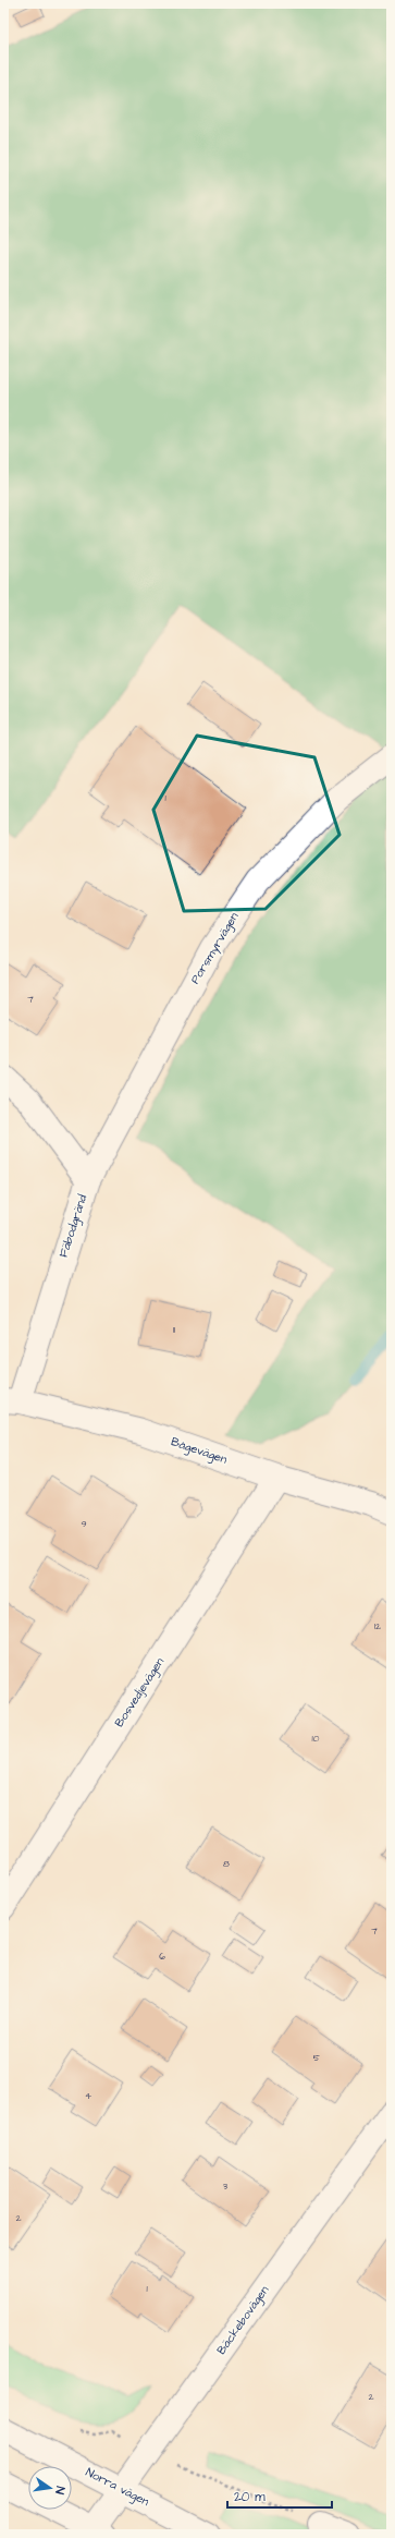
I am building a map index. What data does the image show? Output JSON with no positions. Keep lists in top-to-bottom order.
{
  "streets": {
    "street": [
      "Porsmyrvägen",
      "Fäbodgränd",
      "Bågevägen",
      "Bosvedjevägen",
      "Bäckebovägen",
      "Norra vägen"
    ]
  },
  "crossings": [
    ["Porsmyrvägen", "Fäbodgränd"],
    ["Fäbodgränd", "Bågevägen"],
    ["Bågevägen", "Bosvedjevägen"],
    ["Bäckebovägen", "Norra vägen"]
  ],
  "house_numbers": [
    "1",
    "7",
    "11",
    "9",
    "12",
    "10",
    "8",
    "7",
    "6",
    "5",
    "4",
    "3",
    "2",
    "1",
    "2"
  ],
  "scale_bar": "20 m",
  "north": "right"
}
